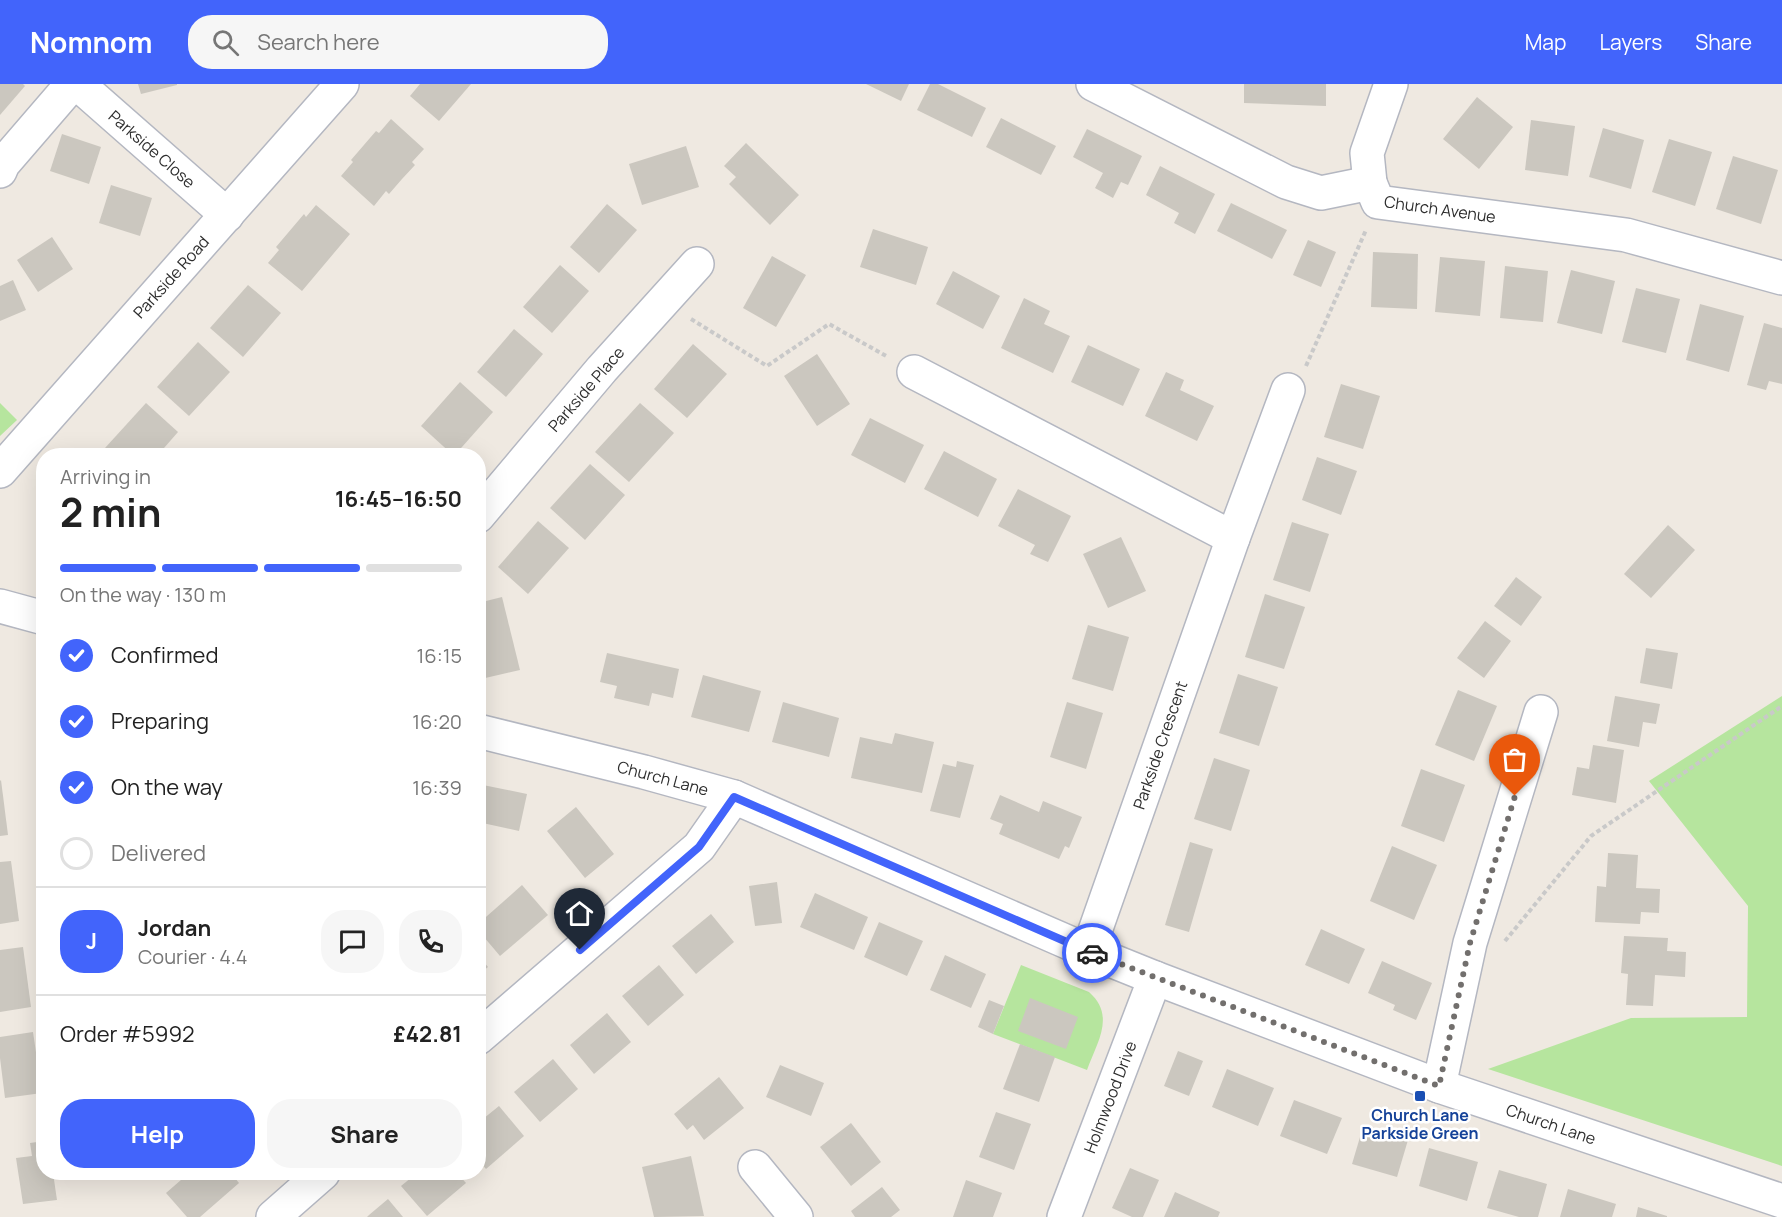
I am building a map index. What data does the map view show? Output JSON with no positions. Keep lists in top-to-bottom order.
{
  "streets": {
    "street": [
      "Parkside Close",
      "Church Avenue",
      "Parkside Road",
      "Parkside Place",
      "Parkside Crescent",
      "Church Lane",
      "Holmwood Drive"
    ]
  },
  "crossings": [
    ["Parkside Close", "Parkside Road"],
    ["Parkside Crescent", "Church Lane"],
    ["Church Lane", "Holmwood Drive"]
  ],
  "places": {
    "transit": ["Church Lane Parkside Green"]
  },
  "page": {
    "header": "Nomnom",
    "search": "Search here",
    "nav": ["Map", "Layers", "Share"],
    "heading": ["2 min", "Arriving in", "16:45–16:50"],
    "panel": [
      "Jordan",
      "Courier · 4.4",
      "Order #5992",
      "£42.81"
    ],
    "bar": "On the way · 130 m",
    "list": [
      ["Confirmed", "16:15"],
      ["Preparing", "16:20"],
      ["On the way", "16:39"],
      "Delivered"
    ],
    "round": "J",
    "buttons": ["Help", "Share"]
  }
}
